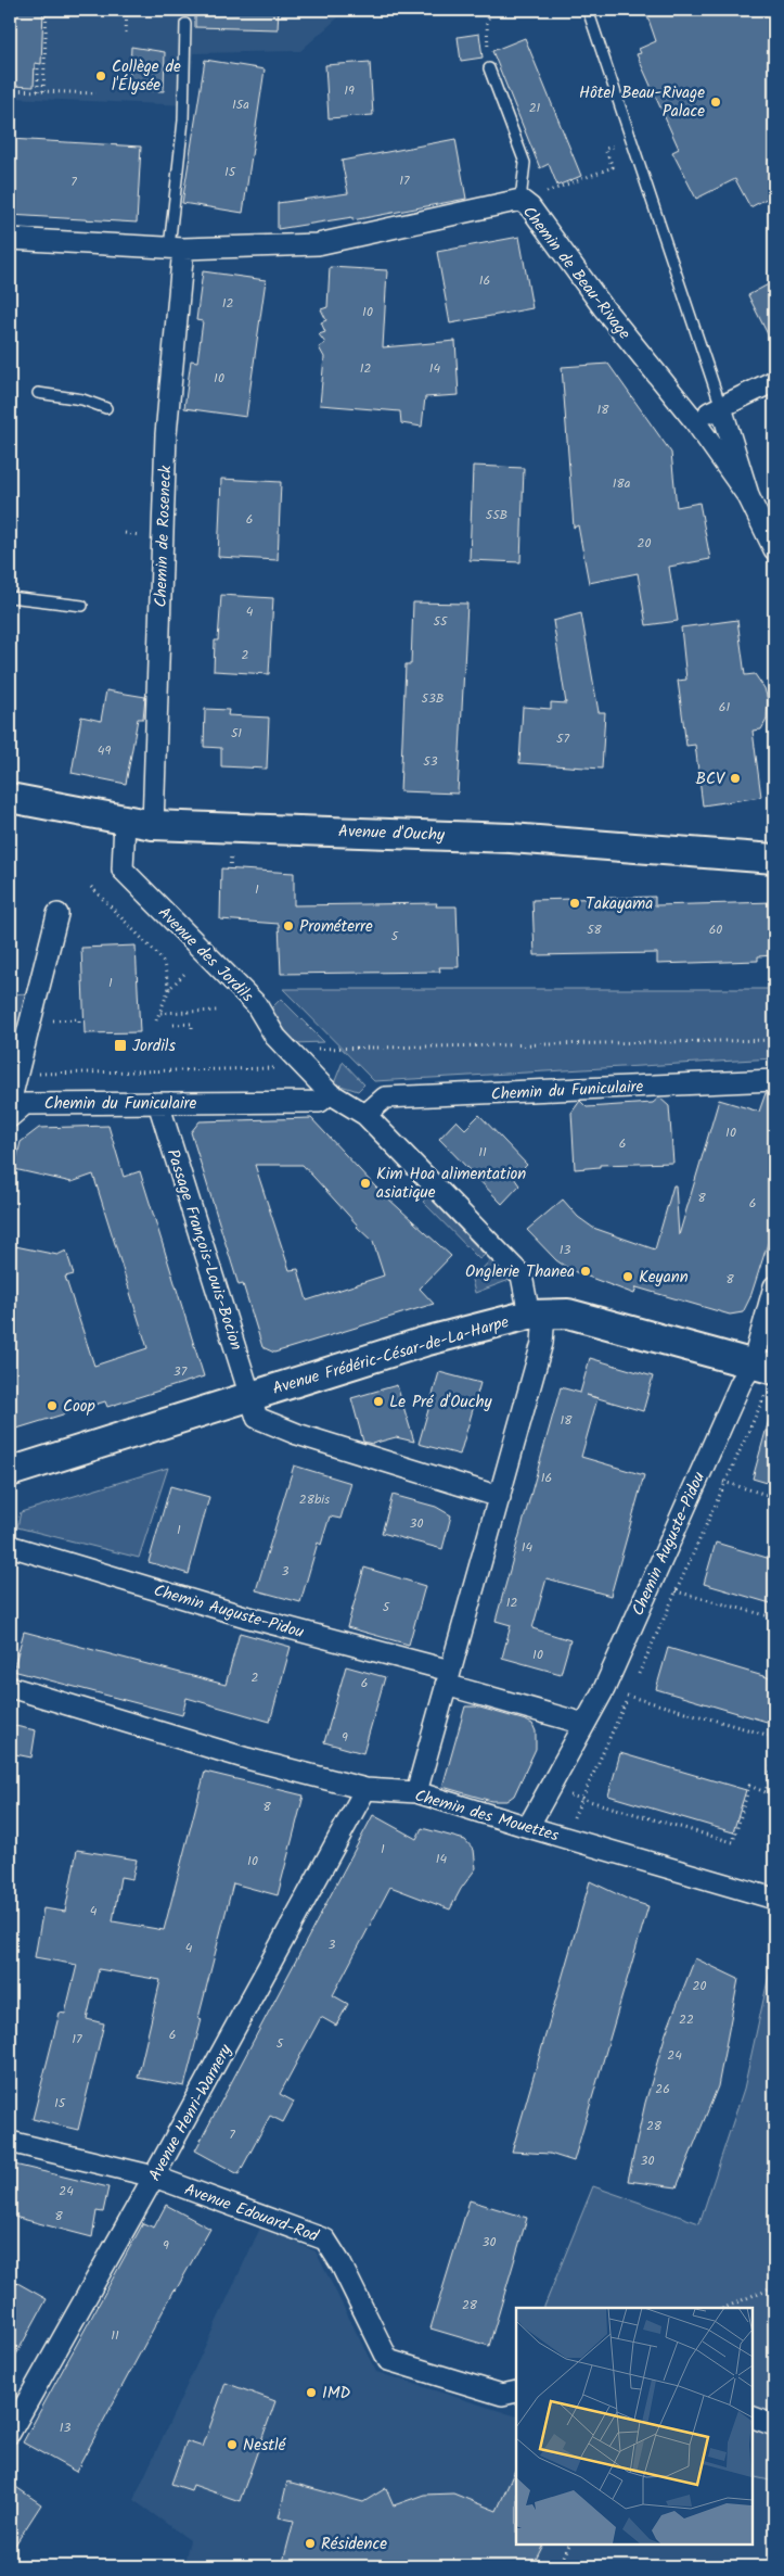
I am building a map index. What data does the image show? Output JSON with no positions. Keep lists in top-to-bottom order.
{
  "streets": {
    "main road": ["Avenue d'Ouchy", "Avenue Frédéric-César-de-La-Harpe"],
    "street": [
      "Chemin de Beau-Rivage",
      "Chemin de Roseneck",
      "Avenue des Jordils",
      "Chemin du Funiculaire",
      "Passage François-Louis-Bocion",
      "Chemin Auguste-Pidou",
      "Chemin des Mouettes",
      "Avenue Henri-Warnery",
      "Avenue Edouard-Rod"
    ]
  },
  "crossings": [
    ["Chemin de Beau-Rivage", "Chemin de Roseneck"],
    ["Chemin de Roseneck", "Avenue d'Ouchy"],
    ["Avenue d'Ouchy", "Avenue des Jordils"],
    ["Avenue des Jordils", "Chemin du Funiculaire"],
    ["Avenue des Jordils", "Avenue Frédéric-César-de-La-Harpe"],
    ["Chemin du Funiculaire", "Passage François-Louis-Bocion"],
    ["Passage François-Louis-Bocion", "Avenue Frédéric-César-de-La-Harpe"],
    ["Avenue Frédéric-César-de-La-Harpe", "Chemin Auguste-Pidou"],
    ["Chemin Auguste-Pidou", "Chemin des Mouettes"],
    ["Chemin des Mouettes", "Avenue Henri-Warnery"],
    ["Avenue Henri-Warnery", "Avenue Edouard-Rod"]
  ],
  "places": {
    "other": [
      "Collège de l'Élysée",
      "Hôtel Beau-Rivage Palace",
      "BCV",
      "Takayama",
      "Prométerre",
      "Kim Hoa alimentation asiatique",
      "Onglerie Thanea",
      "Keyann",
      "Le Pré d'Ouchy",
      "Coop",
      "IMD",
      "Nestlé",
      "Résidence"
    ],
    "transit": ["Jordils"]
  },
  "house_numbers": [
    "19",
    "15a",
    "21",
    "15",
    "17",
    "7",
    "16",
    "12",
    "10",
    "12",
    "14",
    "10",
    "18",
    "18a",
    "55B",
    "6",
    "20",
    "4",
    "55",
    "2",
    "53B",
    "61",
    "51",
    "57",
    "49",
    "53",
    "1",
    "58",
    "60",
    "5",
    "1",
    "10",
    "6",
    "11",
    "8",
    "6",
    "13",
    "8",
    "37",
    "18",
    "16",
    "28bis",
    "30",
    "1",
    "14",
    "3",
    "12",
    "5",
    "10",
    "2",
    "6",
    "9",
    "8",
    "1",
    "14",
    "10",
    "4",
    "3",
    "4",
    "20",
    "22",
    "6",
    "17",
    "5",
    "24",
    "26",
    "15",
    "28",
    "7",
    "30",
    "24",
    "8",
    "30",
    "9",
    "28",
    "11",
    "13"
  ]
}
